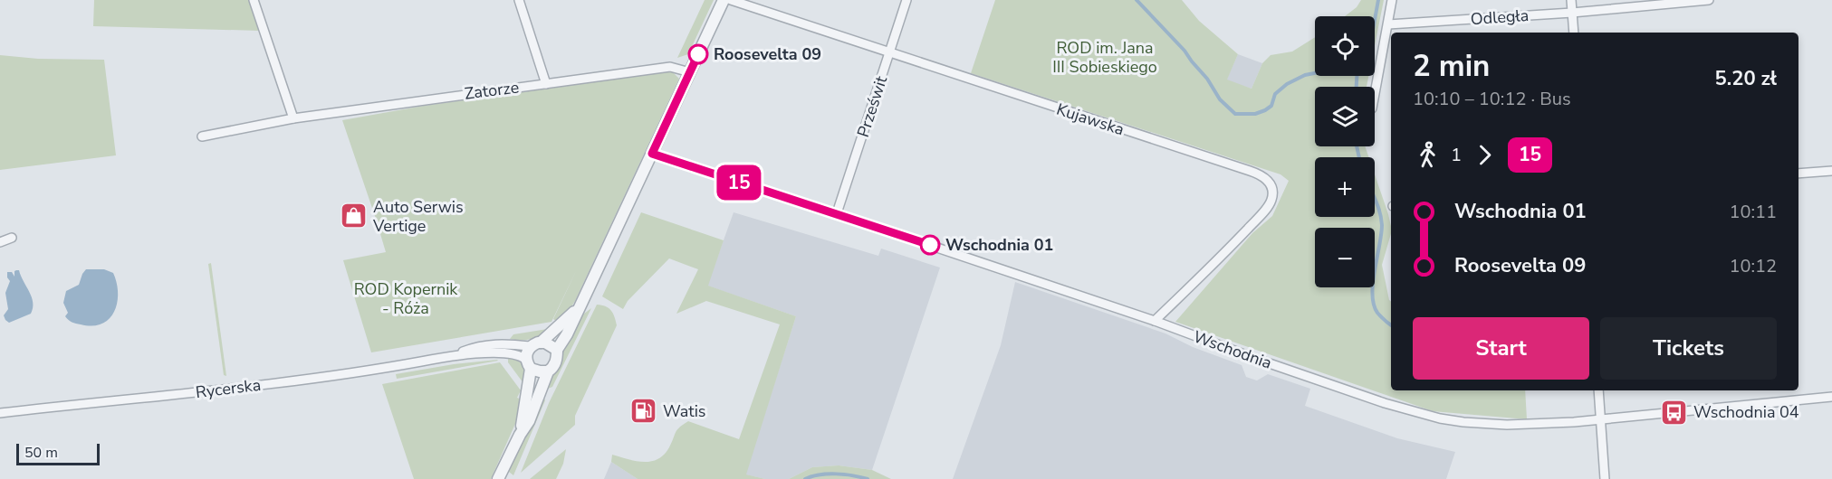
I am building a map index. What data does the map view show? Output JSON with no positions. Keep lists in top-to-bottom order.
{
  "streets": {
    "street": [
      "Odległa",
      "Zatorze",
      "Prześwit",
      "Kujawska",
      "Wschodnia",
      "Rycerska"
    ]
  },
  "crossings": [
    ["Prześwit", "Kujawska"],
    ["Prześwit", "Wschodnia"],
    ["Kujawska", "Wschodnia"]
  ],
  "parks": ["ROD im. Jana III Sobieskiego", "ROD Kopernik - Róża"],
  "places": {
    "other": ["Roosevelta 09", "Wschodnia 01"],
    "shop": ["Auto Serwis Vertige"],
    "fuel station": ["Watis"],
    "bus stop": ["Wschodnia 04"]
  },
  "lines": ["bus line 15"],
  "scale_bar": "50 m",
  "page": {
    "on_map": "15",
    "map_buttons": ["+", "−"],
    "heading": ["2 min", "10:10 – 10:12 · Bus", "5.20 zł"],
    "legs": ["1", "15"],
    "list": [
      {
        "name": "Wschodnia 01",
        "value": "10:11"
      },
      {
        "name": "Roosevelta 09",
        "value": "10:12"
      }
    ],
    "buttons": ["Start", "Tickets"],
    "scale": "50 m"
  }
}
